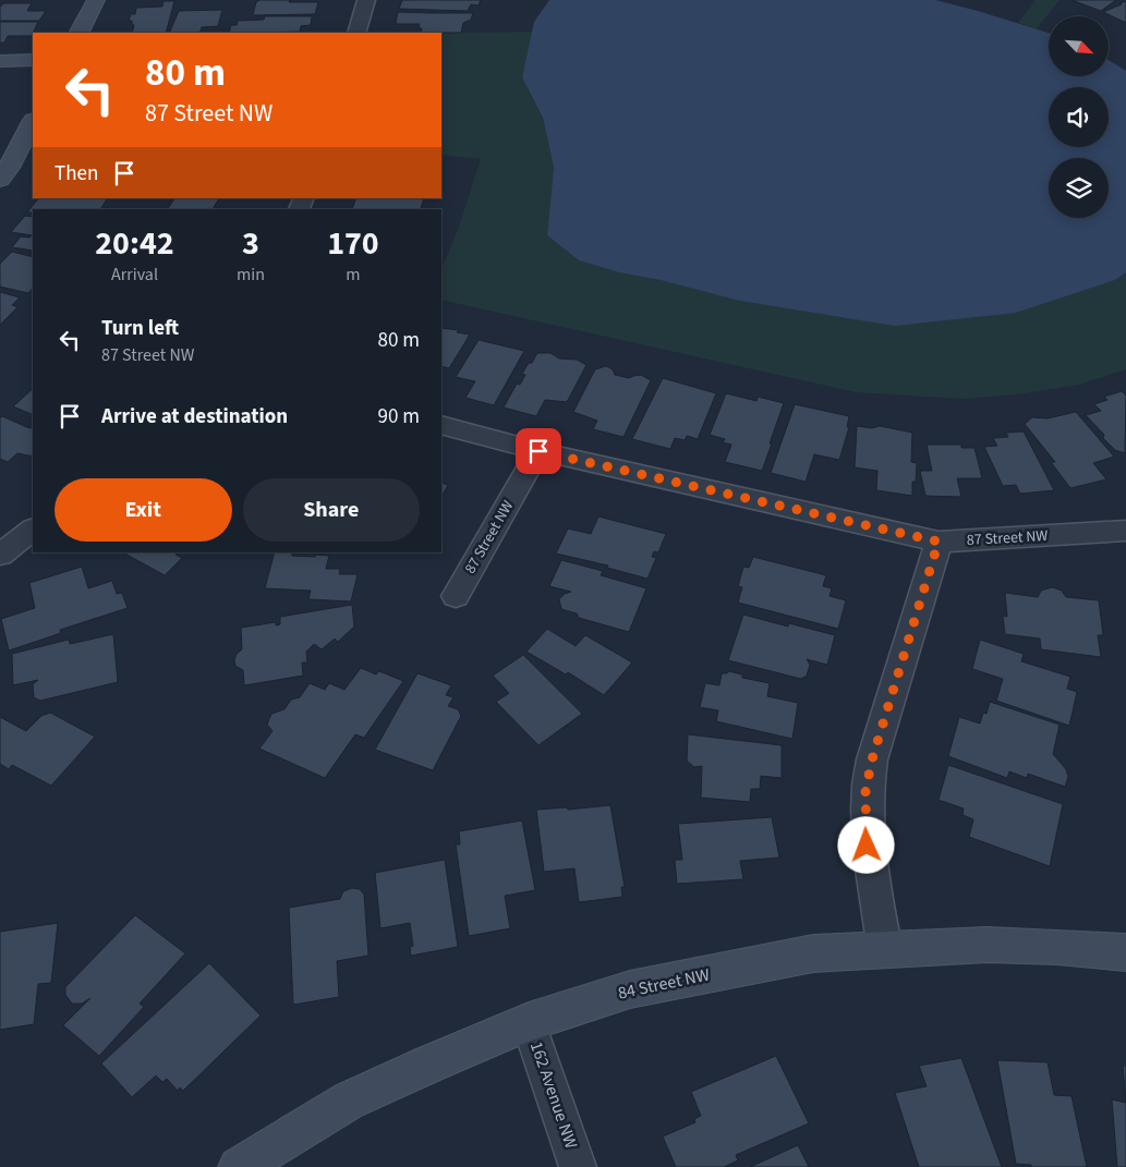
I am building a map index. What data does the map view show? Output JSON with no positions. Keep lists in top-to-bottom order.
{
  "streets": {
    "street": ["87 Street NW", "84 Street NW", "162 Avenue NW"]
  },
  "crossings": [
    ["84 Street NW", "162 Avenue NW"]
  ],
  "north": "bottom right",
  "page": {
    "turn": ["80 m", "87 Street NW"],
    "then": "Then",
    "eta": [
      "20:42",
      "Arrival",
      "3",
      "min",
      "170",
      "m"
    ],
    "list": [
      {
        "name": "Turn left",
        "note": "87 Street NW",
        "value": "80 m"
      },
      {
        "name": "Arrive at destination",
        "value": "90 m"
      }
    ],
    "buttons": ["Exit", "Share"]
  }
}
